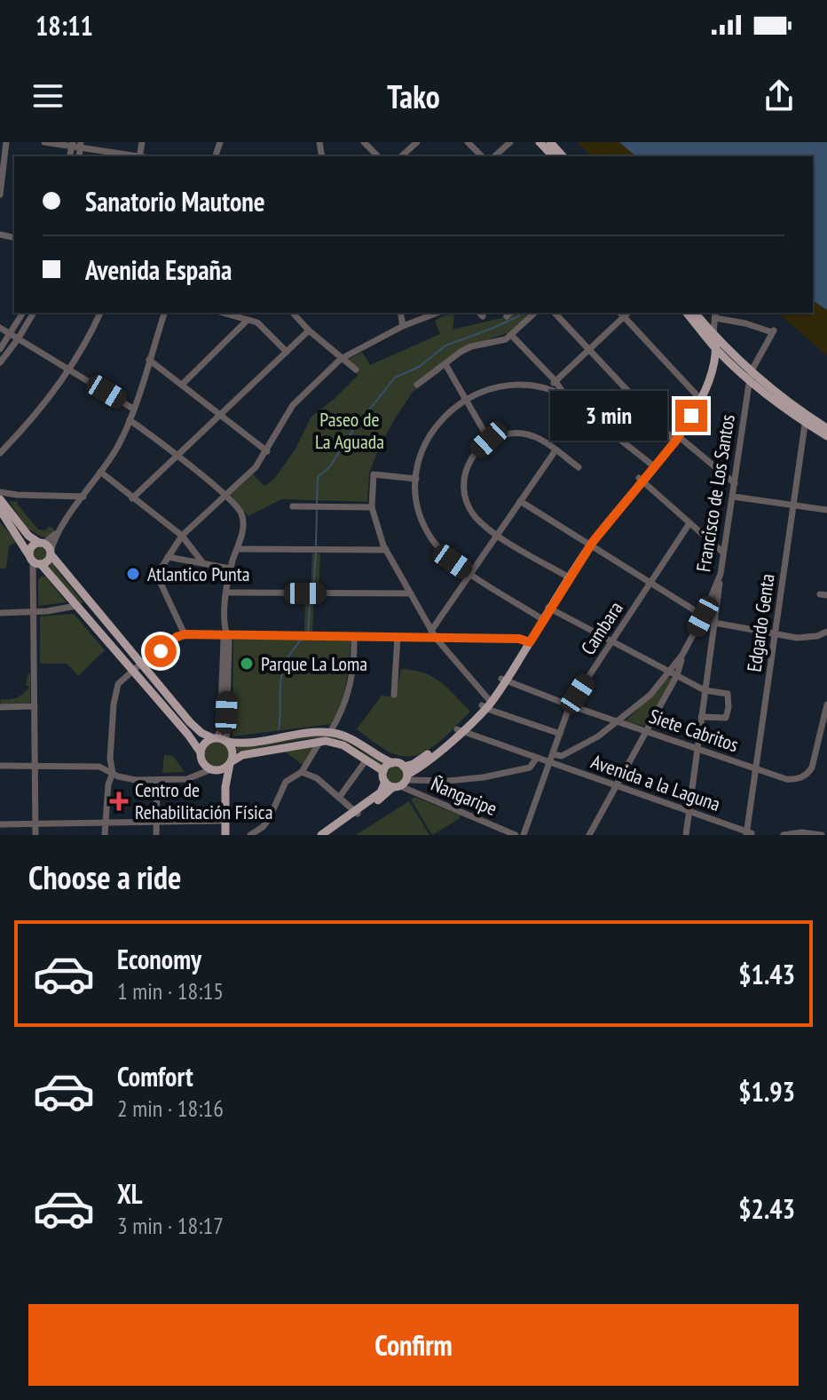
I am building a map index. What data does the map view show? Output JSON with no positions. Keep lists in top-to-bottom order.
{
  "streets": {
    "street": [
      "Francisco de Los Santos",
      "Edgardo Genta",
      "Cambara",
      "Siete Cabritos",
      "Avenida a la Laguna",
      "Ñangaripe"
    ]
  },
  "crossings": [
    ["Edgardo Genta", "Siete Cabritos"],
    ["Edgardo Genta", "Avenida a la Laguna"],
    ["Cambara", "Siete Cabritos"],
    ["Cambara", "Avenida a la Laguna"]
  ],
  "parks": ["Paseo de La Aguada"],
  "places": {
    "other": ["Atlantico Punta", "Parque La Loma"],
    "health": ["Centro de Rehabilitación Física"]
  },
  "page": {
    "status": "18:11",
    "header": "Tako",
    "banner": ["Sanatorio Mautone", "Avenida España"],
    "bubble": "3 min",
    "heading": "Choose a ride",
    "list": [
      {
        "name": "Economy",
        "note": "1 min · 18:15",
        "value": "$1.43"
      },
      {
        "name": "Comfort",
        "note": "2 min · 18:16",
        "value": "$1.93"
      },
      {
        "name": "XL",
        "note": "3 min · 18:17",
        "value": "$2.43"
      }
    ],
    "buttons": "Confirm"
  }
}
